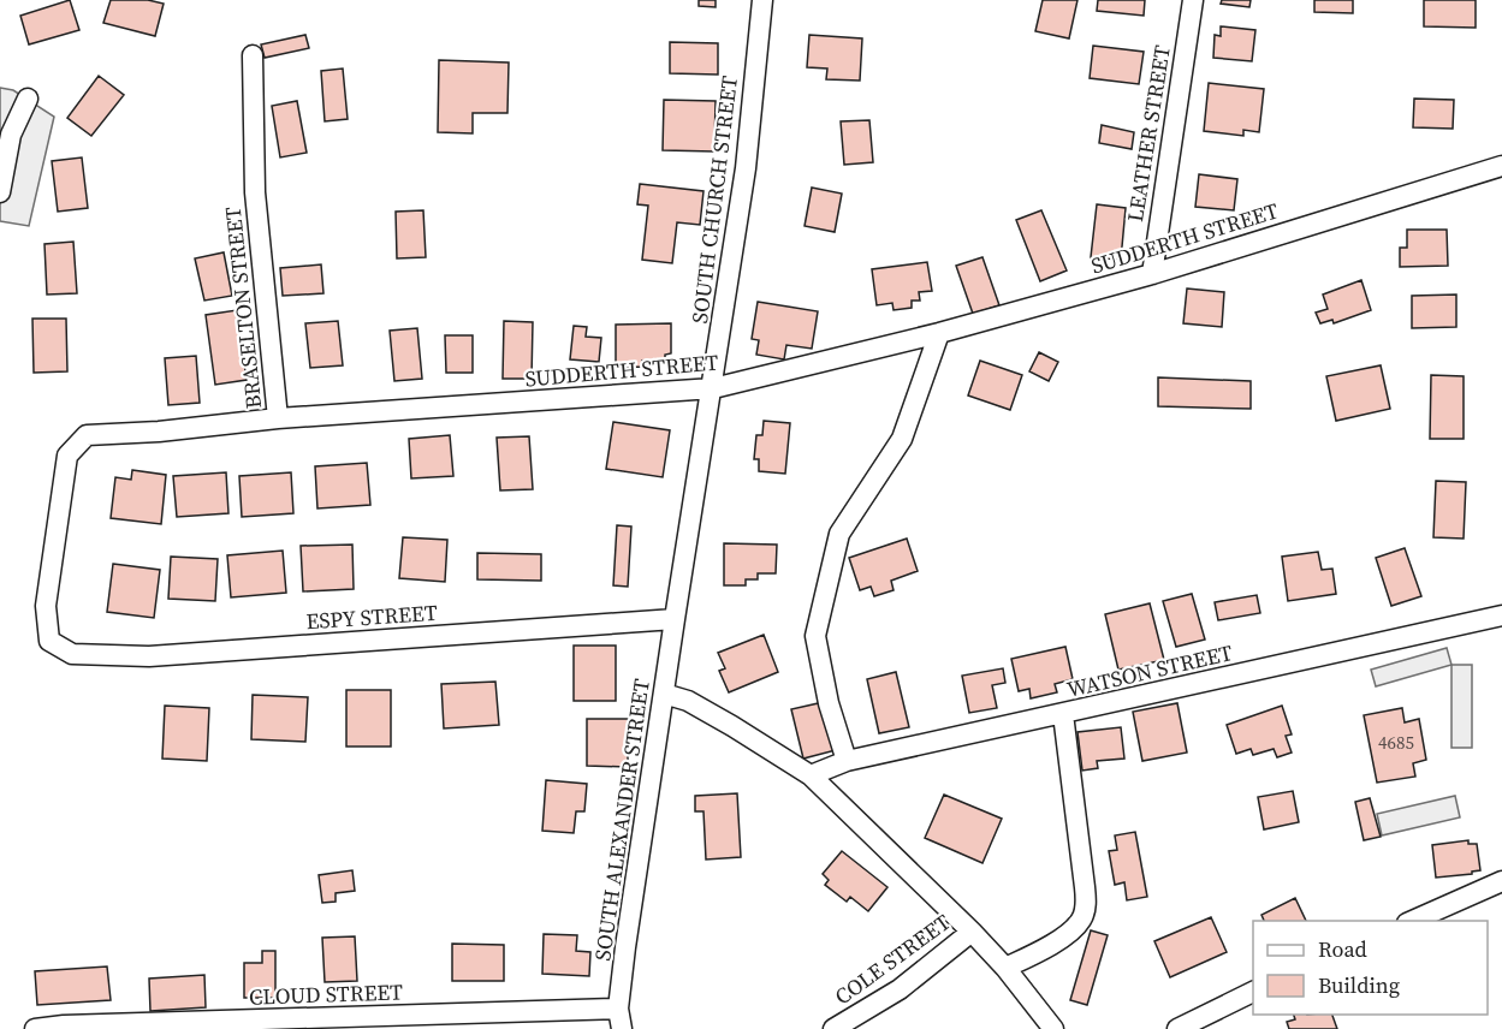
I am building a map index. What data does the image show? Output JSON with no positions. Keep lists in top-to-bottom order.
{
  "streets": {
    "street": [
      "LEATHER STREET",
      "SOUTH CHURCH STREET",
      "SUDDERTH STREET",
      "BRASELTON STREET",
      "ESPY STREET",
      "WATSON STREET",
      "SOUTH ALEXANDER STREET",
      "COLE STREET",
      "CLOUD STREET"
    ]
  },
  "crossings": [
    ["LEATHER STREET", "SUDDERTH STREET"],
    ["SOUTH CHURCH STREET", "SUDDERTH STREET"],
    ["SOUTH CHURCH STREET", "ESPY STREET"],
    ["SOUTH CHURCH STREET", "SOUTH ALEXANDER STREET"],
    ["SUDDERTH STREET", "BRASELTON STREET"],
    ["SUDDERTH STREET", "ESPY STREET"],
    ["ESPY STREET", "SOUTH ALEXANDER STREET"],
    ["SOUTH ALEXANDER STREET", "CLOUD STREET"]
  ],
  "house_numbers": ["4685"],
  "legend": ["Road", "Building"]
}
